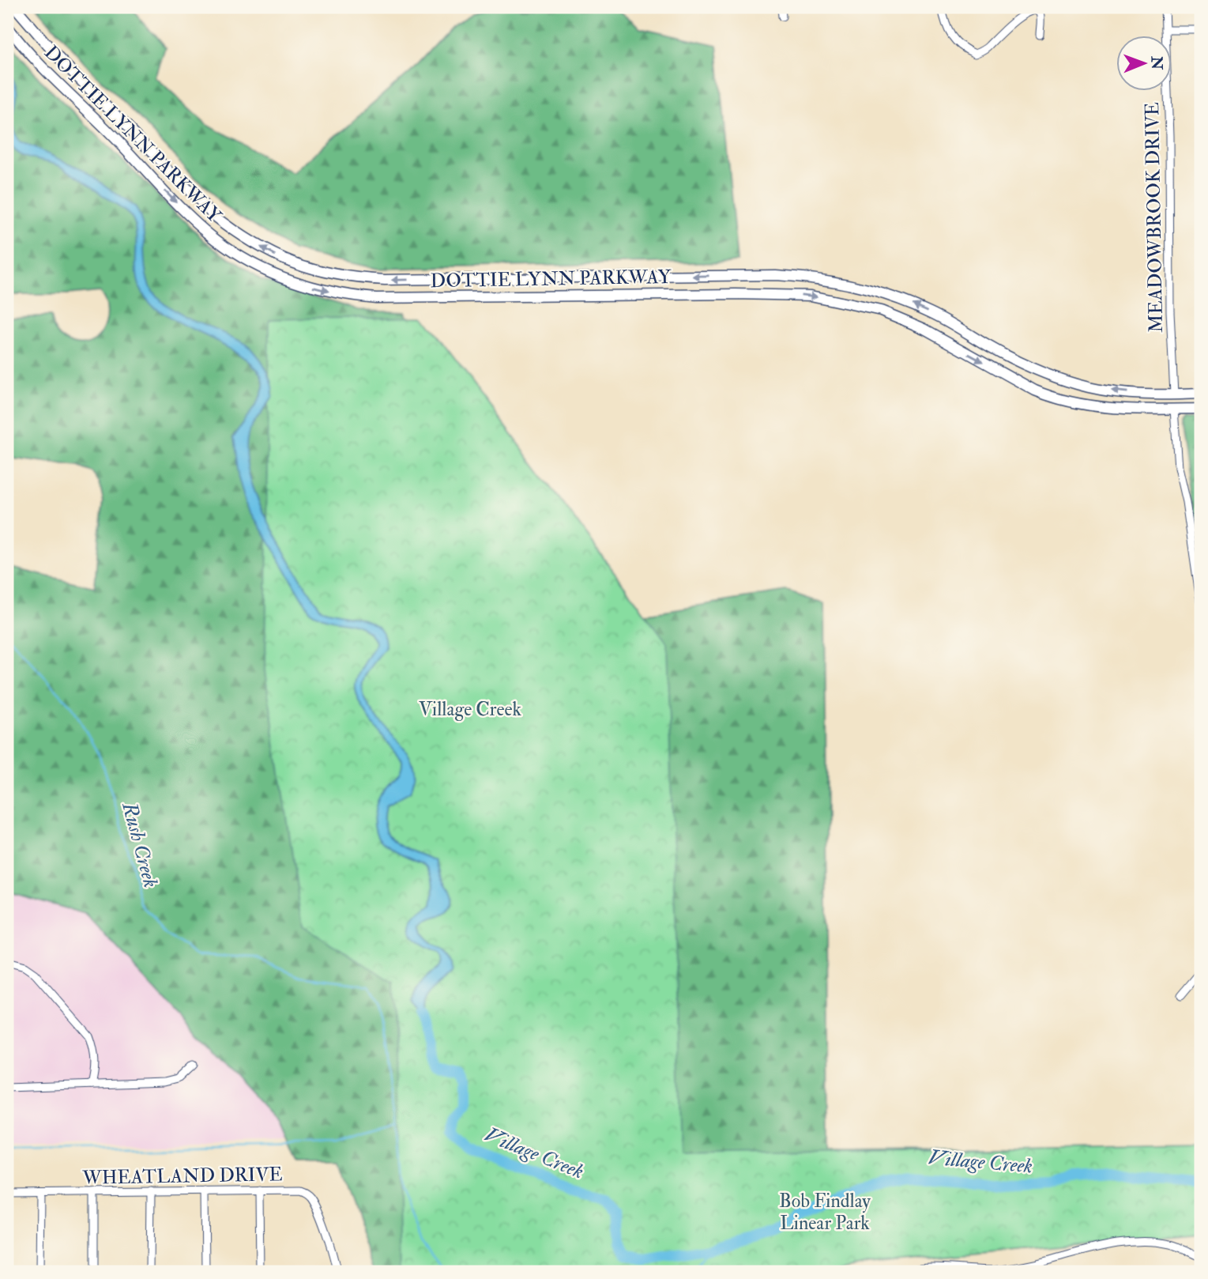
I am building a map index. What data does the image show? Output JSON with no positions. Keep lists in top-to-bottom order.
{
  "streets": {
    "main road": ["DOTTIE LYNN PARKWAY"],
    "street": ["MEADOWBROOK DRIVE", "WHEATLAND DRIVE"]
  },
  "crossings": [
    ["DOTTIE LYNN PARKWAY", "MEADOWBROOK DRIVE"]
  ],
  "water": ["Rush Creek", "Village Creek"],
  "parks": ["Village Creek", "Bob Findlay Linear Park"],
  "north": "right"
}
